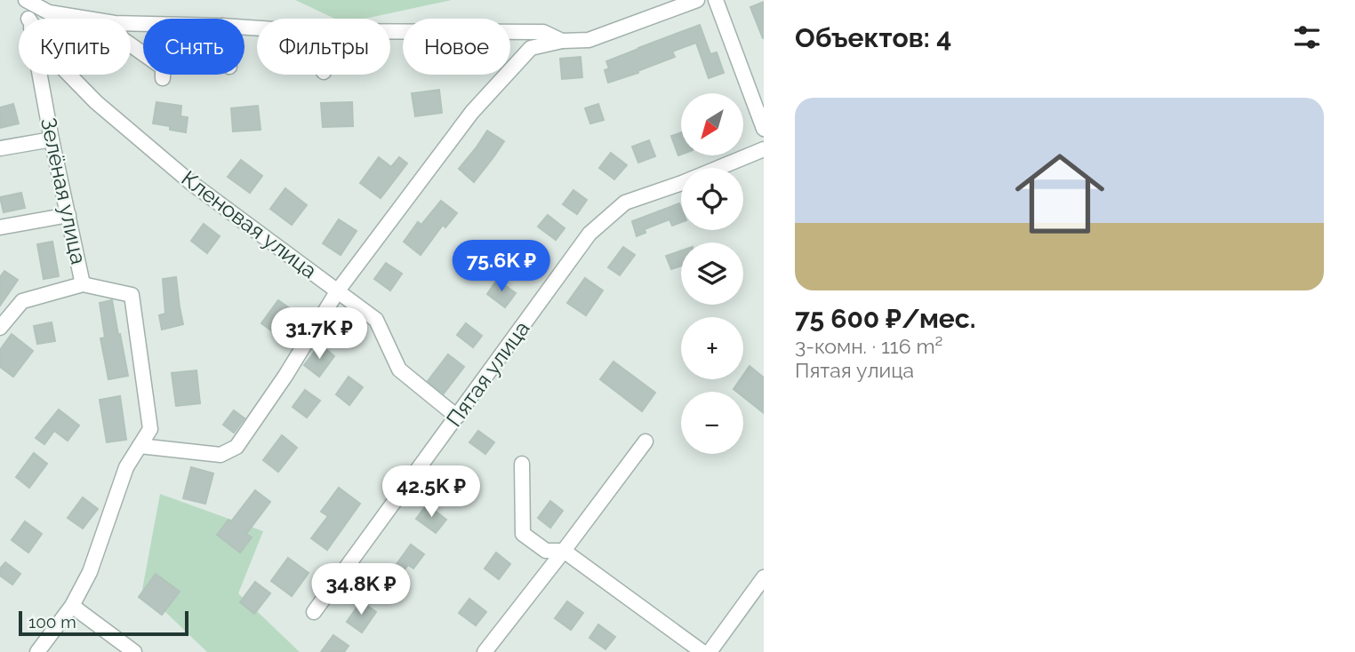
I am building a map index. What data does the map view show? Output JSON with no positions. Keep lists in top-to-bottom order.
{
  "streets": {
    "street": ["Зелёная улица", "Кленовая улица", "Пятая улица"]
  },
  "scale_bar": "100 m",
  "north": "bottom left",
  "page": {
    "heading": "Объектов: 4",
    "chip": [
      "Купить",
      "Снять",
      "Фильтры",
      "Новое"
    ],
    "list": [
      {
        "name": "75 600 ₽/мес.",
        "note": "3-комн. · 116 m² · Пятая улица"
      }
    ],
    "map_buttons": ["+", "−"],
    "price": [
      "75.6K ₽",
      "31.7K ₽",
      "42.5K ₽",
      "34.8K ₽"
    ],
    "scale": "100 m"
  }
}
